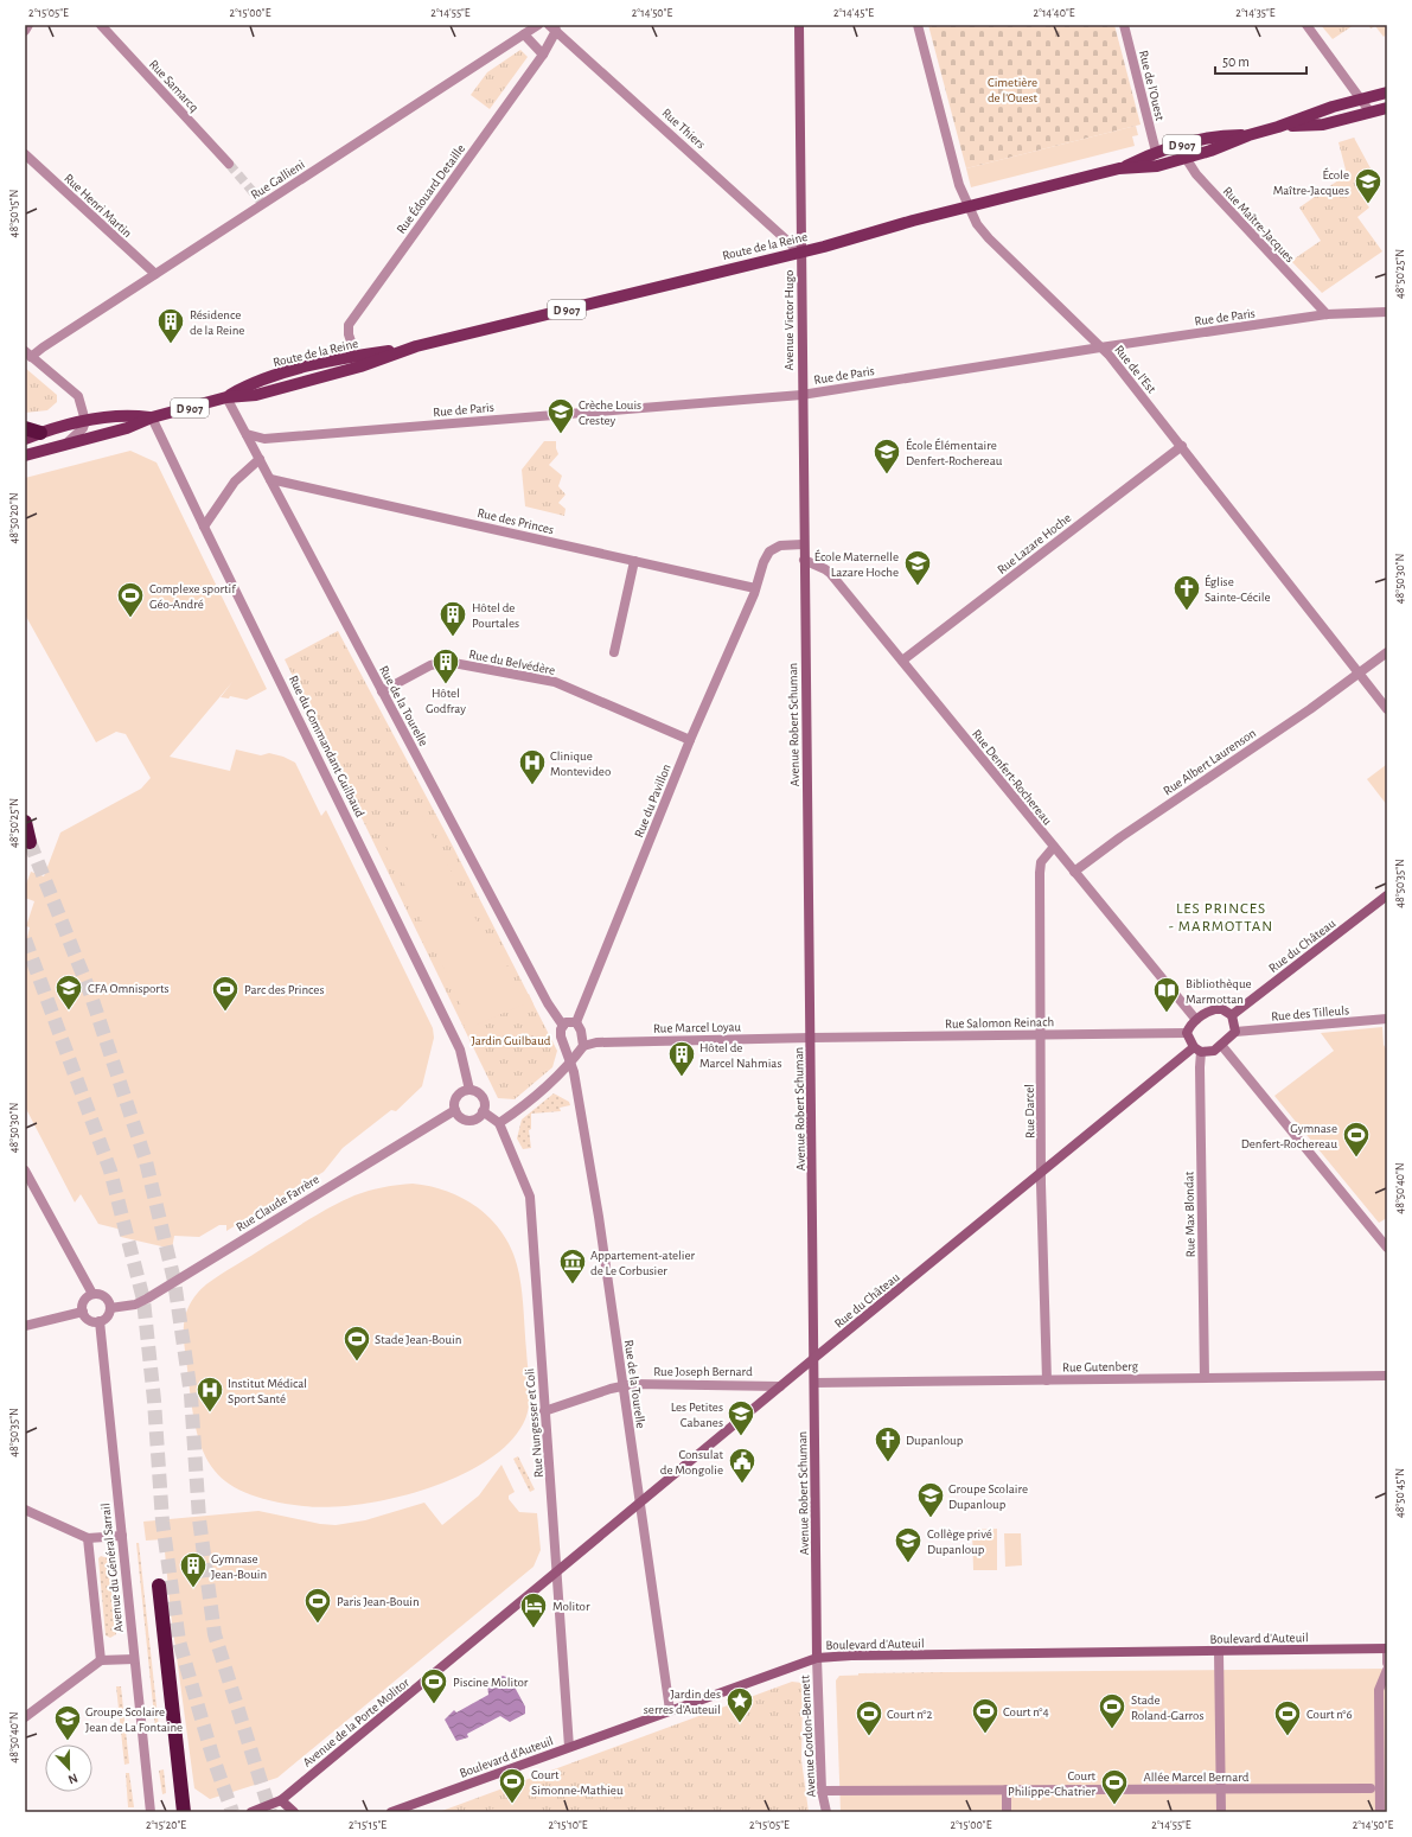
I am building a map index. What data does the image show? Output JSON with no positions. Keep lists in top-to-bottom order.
{
  "streets": {
    "main road": ["D 907", "Route de la Reine"],
    "street": [
      "Rue Samarcq",
      "Rue de l'Ouest",
      "Rue Thiers",
      "Rue Gallieni",
      "Rue Édouard Detaille",
      "Rue Henri Martin",
      "Rue Maître-Jacques",
      "Rue de Paris",
      "Avenue Victor Hugo",
      "Rue de l'Est",
      "Rue des Princes",
      "Rue Lazare Hoche",
      "Rue du Belvédère",
      "Rue de la Tourelle",
      "Avenue Robert Schuman",
      "Rue du Commandant Guilbaud",
      "Rue Albert Laurenson",
      "Rue Denfert-Rochereau",
      "Rue du Pavillon",
      "Rue du Château",
      "Rue des Tilleuls",
      "Rue Salomon Reinach",
      "Rue Marcel Loyau",
      "Rue Darcel",
      "Rue Claude Farrère",
      "Rue Max Blondat",
      "Rue Gutenberg",
      "Rue Joseph Bernard",
      "Rue Nungesser et Coli",
      "Avenue du Général Sarrail",
      "Boulevard d'Auteuil",
      "Avenue de la Porte Molitor",
      "Avenue Gordon-Bennett",
      "Allée Marcel Bernard"
    ]
  },
  "crossings": [
    ["Rue de l'Ouest", "Route de la Reine"],
    ["Rue Thiers", "Rue Édouard Detaille"],
    ["Rue Thiers", "Route de la Reine"],
    ["Rue Thiers", "Avenue Victor Hugo"],
    ["Rue Gallieni", "Rue Henri Martin"],
    ["Rue Édouard Detaille", "Route de la Reine"],
    ["Rue Maître-Jacques", "Route de la Reine"],
    ["Rue Maître-Jacques", "Rue de Paris"],
    ["Route de la Reine", "Avenue Victor Hugo"],
    ["Route de la Reine", "Rue de l'Est"],
    ["Route de la Reine", "Rue de la Tourelle"],
    ["Route de la Reine", "Rue du Commandant Guilbaud"],
    ["Rue de Paris", "Avenue Victor Hugo"],
    ["Rue de Paris", "Rue de l'Est"],
    ["Rue de Paris", "Rue de la Tourelle"],
    ["Avenue Victor Hugo", "Avenue Robert Schuman"],
    ["Avenue Victor Hugo", "Rue Denfert-Rochereau"],
    ["Avenue Victor Hugo", "Rue du Pavillon"],
    ["Rue de l'Est", "Rue Lazare Hoche"],
    ["Rue de l'Est", "Rue Albert Laurenson"],
    ["Rue des Princes", "Rue de la Tourelle"],
    ["Rue des Princes", "Rue du Pavillon"],
    ["Rue Lazare Hoche", "Rue Denfert-Rochereau"],
    ["Rue du Belvédère", "Rue de la Tourelle"],
    ["Rue du Belvédère", "Rue du Pavillon"],
    ["Rue de la Tourelle", "Rue du Château"],
    ["Rue de la Tourelle", "Rue Joseph Bernard"],
    ["Rue de la Tourelle", "Boulevard d'Auteuil"],
    ["Avenue Robert Schuman", "Rue Denfert-Rochereau"],
    ["Avenue Robert Schuman", "Rue du Château"],
    ["Avenue Robert Schuman", "Rue Salomon Reinach"],
    ["Avenue Robert Schuman", "Rue Marcel Loyau"],
    ["Avenue Robert Schuman", "Rue Gutenberg"],
    ["Avenue Robert Schuman", "Boulevard d'Auteuil"],
    ["Avenue Robert Schuman", "Avenue Gordon-Bennett"],
    ["Rue du Commandant Guilbaud", "Rue Claude Farrère"],
    ["Rue Albert Laurenson", "Rue Denfert-Rochereau"],
    ["Rue Denfert-Rochereau", "Rue du Château"],
    ["Rue Denfert-Rochereau", "Rue des Tilleuls"],
    ["Rue Denfert-Rochereau", "Rue Salomon Reinach"],
    ["Rue Denfert-Rochereau", "Rue Darcel"],
    ["Rue Denfert-Rochereau", "Rue Max Blondat"],
    ["Rue du Château", "Rue des Tilleuls"],
    ["Rue du Château", "Rue Salomon Reinach"],
    ["Rue du Château", "Rue Darcel"],
    ["Rue du Château", "Rue Max Blondat"],
    ["Rue du Château", "Rue Joseph Bernard"],
    ["Rue du Château", "Rue Nungesser et Coli"],
    ["Rue du Château", "Avenue de la Porte Molitor"],
    ["Rue des Tilleuls", "Rue Salomon Reinach"],
    ["Rue des Tilleuls", "Rue Max Blondat"],
    ["Rue Salomon Reinach", "Rue Marcel Loyau"],
    ["Rue Salomon Reinach", "Rue Darcel"],
    ["Rue Salomon Reinach", "Rue Max Blondat"],
    ["Rue Darcel", "Rue Gutenberg"],
    ["Rue Claude Farrère", "Avenue du Général Sarrail"],
    ["Rue Max Blondat", "Rue Gutenberg"],
    ["Rue Joseph Bernard", "Rue Nungesser et Coli"],
    ["Rue Nungesser et Coli", "Boulevard d'Auteuil"],
    ["Rue Nungesser et Coli", "Avenue de la Porte Molitor"],
    ["Boulevard d'Auteuil", "Avenue Gordon-Bennett"],
    ["Avenue Gordon-Bennett", "Allée Marcel Bernard"]
  ],
  "districts": ["LES PRINCES - MARMOTTAN"],
  "parks": ["Cimetière de l'Ouest", "Jardin Guilbaud"],
  "places": {
    "school or university": [
      "École Maître-Jacques",
      "Crèche Louis Crestey",
      "École Élémentaire Denfert-Rochereau",
      "École Maternelle Lazare Hoche",
      "CFA Omnisports",
      "Les Petites Cabanes",
      "Groupe Scolaire Dupanloup",
      "Collège privé Dupanloup",
      "Groupe Scolaire Jean de La Fontaine"
    ],
    "building": [
      "Résidence de la Reine",
      "Hôtel de Pourtales",
      "Hôtel Godfray",
      "Hôtel de Marcel Nahmias",
      "Gymnase Jean-Bouin"
    ],
    "church": ["Église Sainte-Cécile", "Dupanloup"],
    "sports": [
      "Complexe sportif Géo-André",
      "Parc des Princes",
      "Gymnase Denfert-Rochereau",
      "Stade Jean-Bouin",
      "Paris Jean-Bouin",
      "Piscine Molitor",
      "Stade Roland-Garros",
      "Court n°4",
      "Court n°2",
      "Court n°6",
      "Court Simonne-Mathieu",
      "Court Philippe-Chatrier"
    ],
    "hospital": ["Clinique Montevideo", "Institut Médical Sport Santé"],
    "library": ["Bibliothèque Marmottan"],
    "museum": ["Appartement-atelier de Le Corbusier"],
    "public building": ["Consulat de Mongolie"],
    "hotel": ["Molitor"],
    "place": ["Jardin des serres d’Auteuil"]
  },
  "scale_bar": "50 m",
  "north": "bottom",
  "coordinates": [
    "2°15'05\"E",
    "2°15'00\"E",
    "2°14'55\"E",
    "2°14'50\"E",
    "2°14'45\"E",
    "2°14'40\"E",
    "2°14'35\"E",
    "48°50'15\"N",
    "48°50'25\"N",
    "48°50'20\"N",
    "48°50'30\"N",
    "48°50'35\"N",
    "48°50'40\"N",
    "48°50'45\"N",
    "2°15'20\"E",
    "2°15'15\"E",
    "2°15'10\"E"
  ]
}
